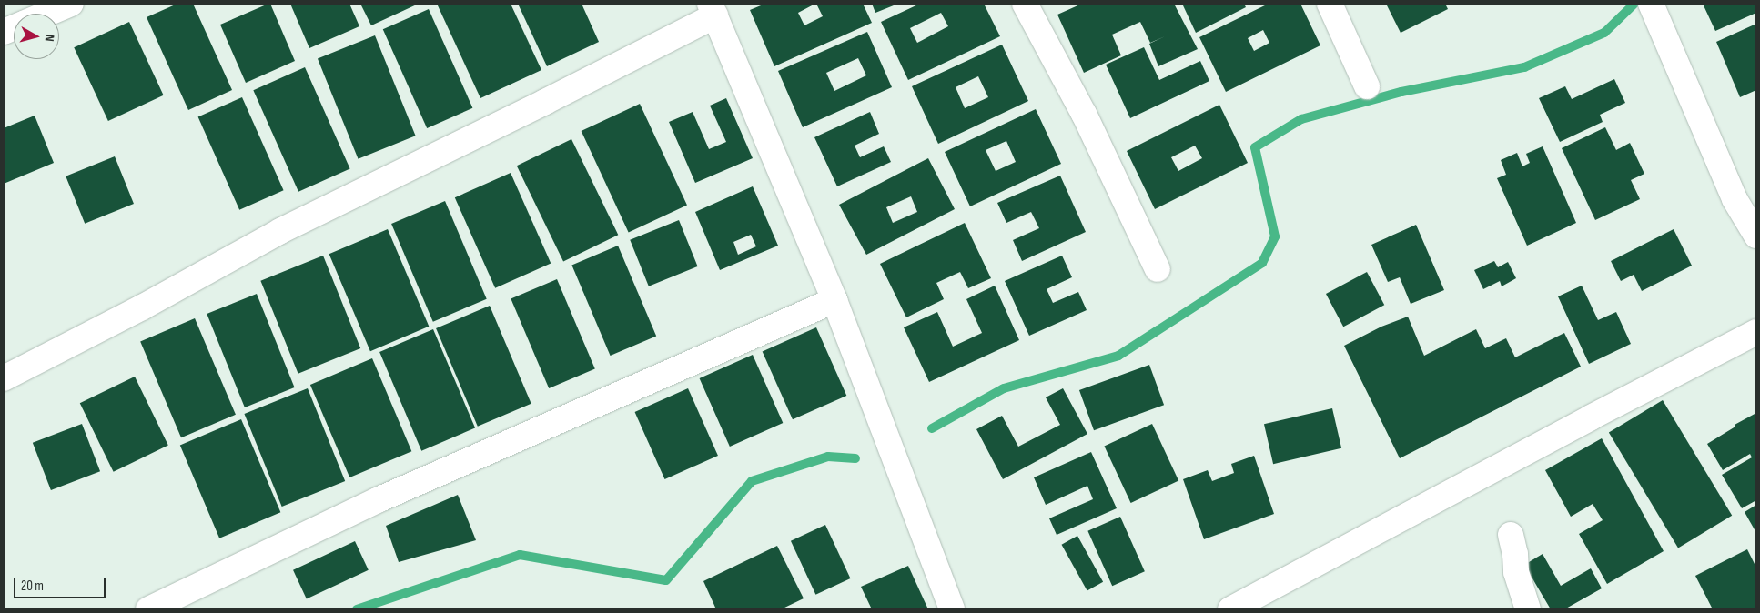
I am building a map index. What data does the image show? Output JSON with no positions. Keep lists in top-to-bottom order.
{
  "scale_bar": "20 m",
  "north": "right"
}
